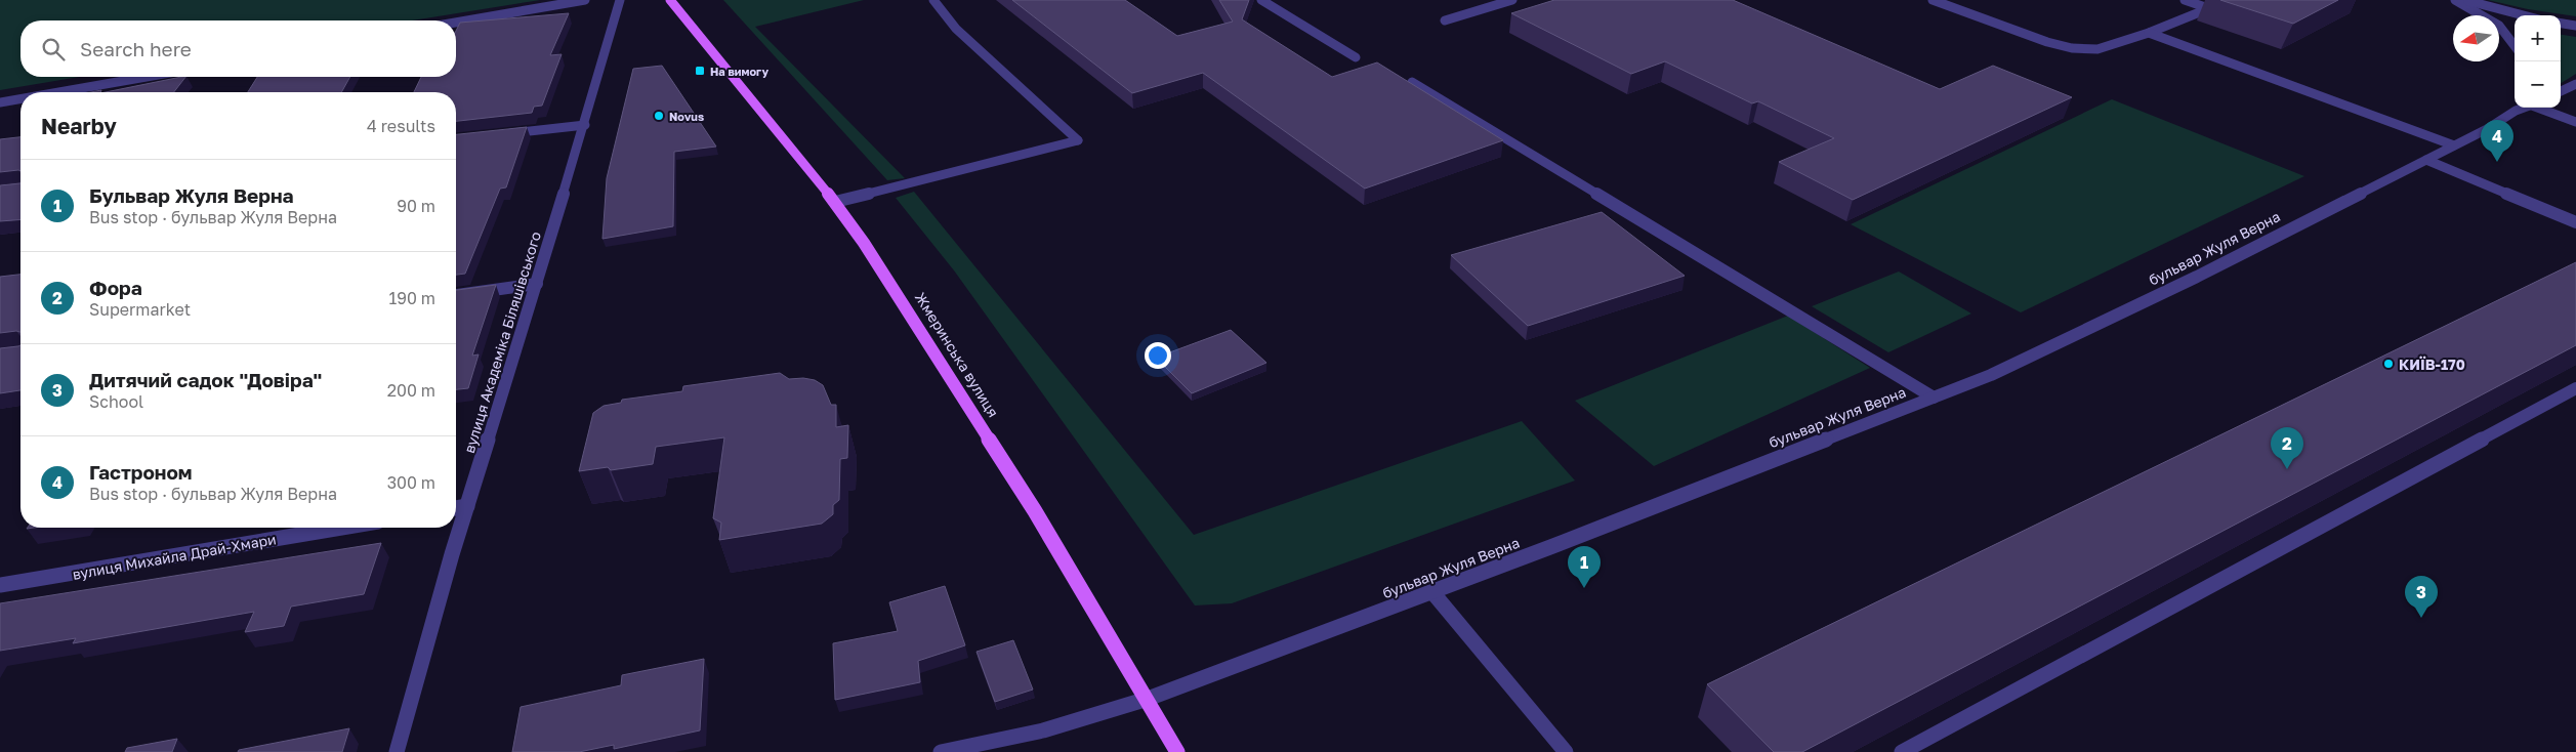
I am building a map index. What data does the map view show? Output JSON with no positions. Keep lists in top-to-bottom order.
{
  "streets": {
    "main road": ["Жмеринська вулиця"],
    "street": ["бульвар Жуля Верна", "вулиця Академіка Біляшівського", "вулиця Михайла Драй-Хмари"]
  },
  "crossings": [
    ["бульвар Жуля Верна", "Жмеринська вулиця"]
  ],
  "places": {
    "transit": ["На вимогу"],
    "other": ["Novus", "КИЇВ-170"]
  },
  "north": "left",
  "page": {
    "map_buttons": ["+", "−"],
    "search": "Search here",
    "heading": ["Nearby", "4 results"],
    "pins": [
      "4",
      "2",
      "1",
      "3"
    ],
    "list": [
      {
        "mark": "1",
        "name": "Бульвар Жуля Верна",
        "note": "Bus stop · бульвар Жуля Верна",
        "value": "90 m"
      },
      {
        "mark": "2",
        "name": "Фора",
        "note": "Supermarket",
        "value": "190 m"
      },
      {
        "mark": "3",
        "name": "Дитячий садок \"Довіра\"",
        "note": "School",
        "value": "200 m"
      },
      {
        "mark": "4",
        "name": "Гастроном",
        "note": "Bus stop · бульвар Жуля Верна",
        "value": "300 m"
      }
    ]
  }
}
